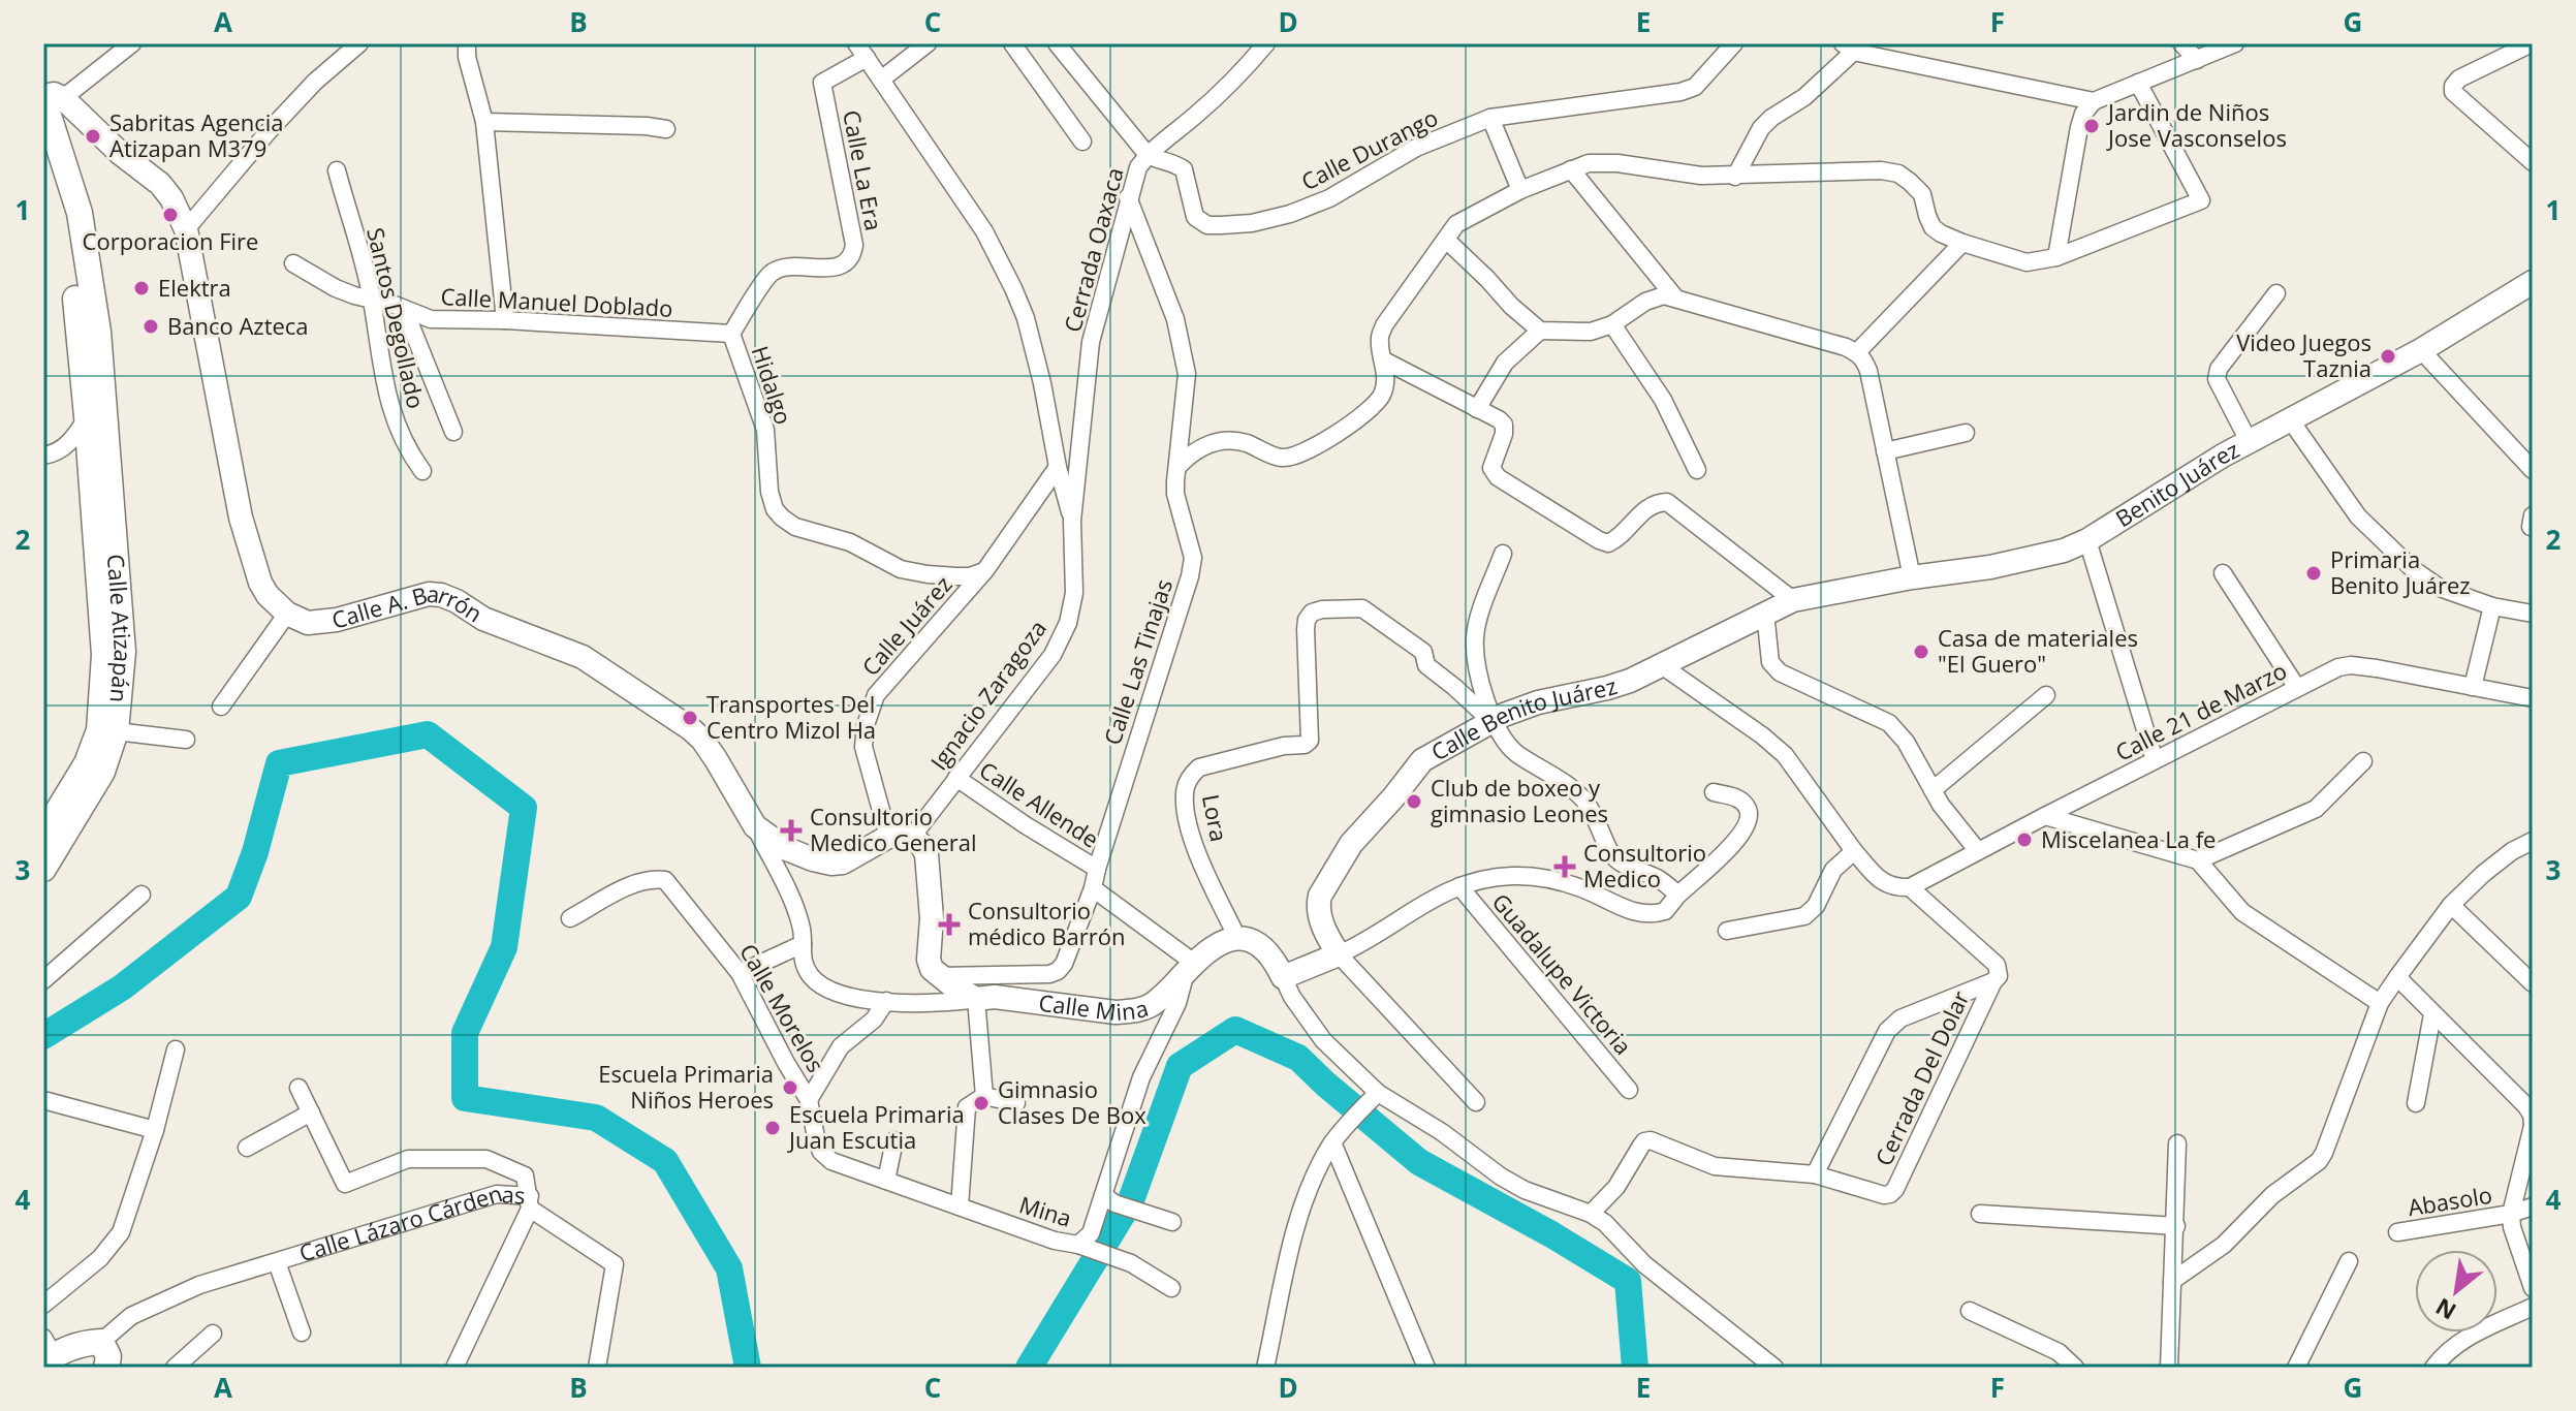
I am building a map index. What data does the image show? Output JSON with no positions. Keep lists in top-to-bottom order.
{
  "streets": {
    "main road": ["Calle Atizapán", "Calle Lázaro Cárdenas"],
    "street": [
      "Calle Durango",
      "Calle La Era",
      "Cerrada Oaxaca",
      "Calle Manuel Doblado",
      "Santos Degollado",
      "Hidalgo",
      "Benito Juárez",
      "Calle A. Barrón",
      "Calle Juárez",
      "Calle Las Tinajas",
      "Ignacio Zaragoza",
      "Calle 21 de Marzo",
      "Calle Benito Juárez",
      "Calle Allende",
      "Lora",
      "Guadalupe Victoria",
      "Calle Mina",
      "Calle Morelos",
      "Cerrada Del Dolar",
      "Abasolo",
      "Mina"
    ]
  },
  "crossings": [
    ["Calle Durango", "Cerrada Oaxaca"],
    ["Calle La Era", "Calle Manuel Doblado"],
    ["Calle La Era", "Hidalgo"],
    ["Cerrada Oaxaca", "Calle Las Tinajas"],
    ["Cerrada Oaxaca", "Ignacio Zaragoza"],
    ["Calle Manuel Doblado", "Santos Degollado"],
    ["Calle Manuel Doblado", "Hidalgo"],
    ["Hidalgo", "Calle Juárez"],
    ["Benito Juárez", "Calle Benito Juárez"],
    ["Calle A. Barrón", "Calle Morelos"],
    ["Calle Las Tinajas", "Calle Allende"],
    ["Ignacio Zaragoza", "Calle Allende"],
    ["Calle Benito Juárez", "Lora"],
    ["Lora", "Calle Mina"],
    ["Calle Mina", "Mina"],
    ["Calle Morelos", "Mina"]
  ],
  "places": {
    "other": [
      "Jardin de Niños Jose Vasconselos",
      "Sabritas Agencia Atizapan M379",
      "Corporacion Fire",
      "Elektra",
      "Banco Azteca",
      "Video Juegos Taznia",
      "Primaria Benito Juárez",
      "Casa de materiales \"El Guero\"",
      "Transportes Del Centro Mizol Ha",
      "Club de boxeo y gimnasio Leones",
      "Miscelanea La fe",
      "Escuela Primaria Niños Heroes",
      "Gimnasio Clases De Box",
      "Escuela Primaria Juan Escutia"
    ],
    "health": ["Consultorio Medico General", "Consultorio Medico", "Consultorio médico Barrón"]
  },
  "north": "bottom left",
  "grid": {
    "columns": [
      "A",
      "B",
      "C",
      "D",
      "E",
      "F",
      "G"
    ],
    "rows": [
      "1",
      "2",
      "3",
      "4"
    ]
  }
}
